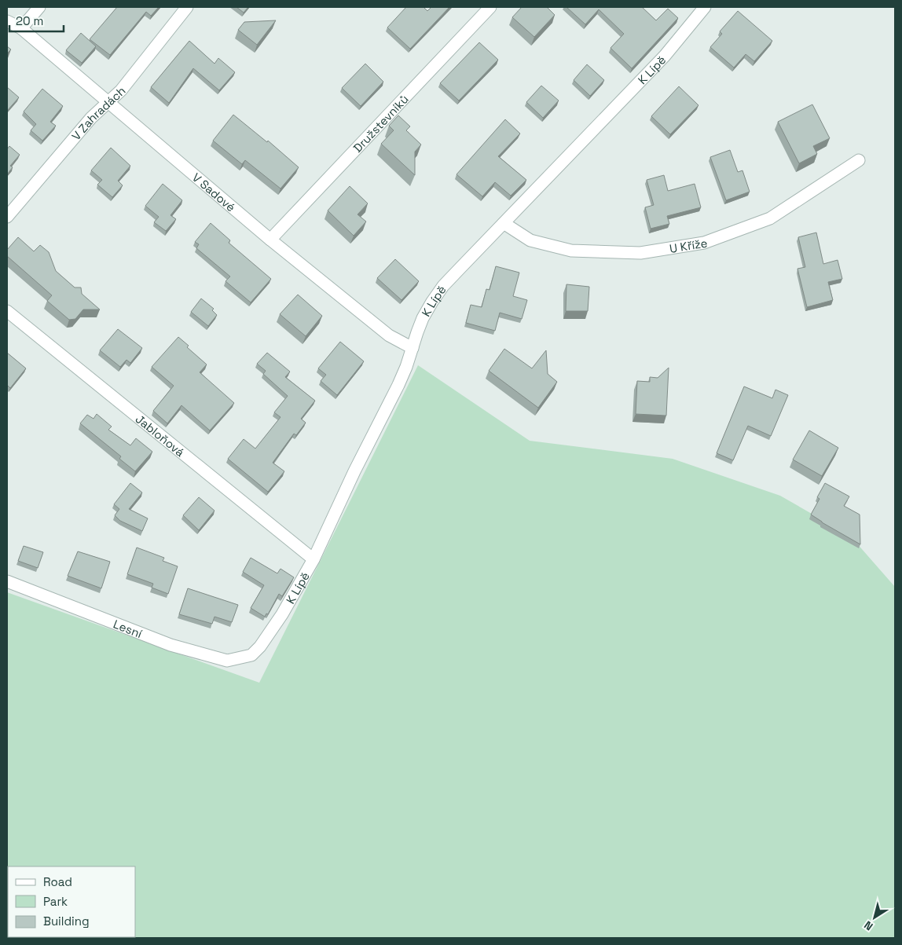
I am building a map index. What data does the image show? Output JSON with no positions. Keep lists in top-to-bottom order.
{
  "streets": {
    "street": [
      "K Lípě",
      "V Zahradách",
      "Družstevníků",
      "V Sadové",
      "U Kříže",
      "Jabloňová",
      "Lesní"
    ]
  },
  "crossings": [
    ["K Lípě", "V Sadové"],
    ["K Lípě", "U Kříže"],
    ["K Lípě", "Jabloňová"],
    ["K Lípě", "Lesní"],
    ["V Zahradách", "V Sadové"],
    ["Družstevníků", "V Sadové"]
  ],
  "legend": ["Road", "Park", "Building"],
  "scale_bar": "20 m",
  "north": "bottom left"
}
